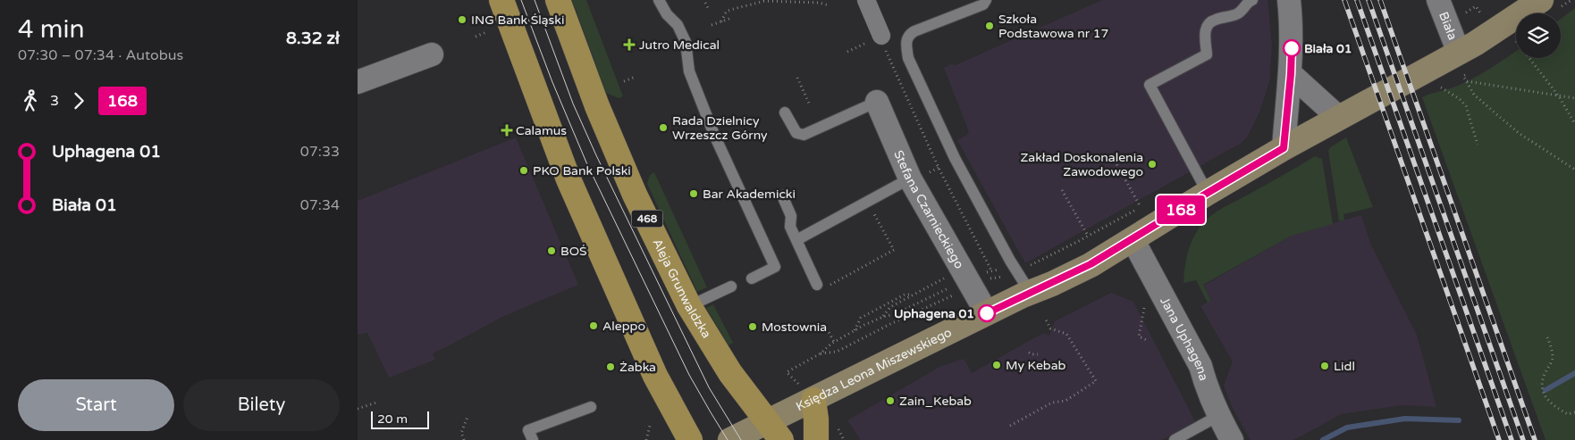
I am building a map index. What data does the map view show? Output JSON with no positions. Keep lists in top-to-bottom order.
{
  "streets": {
    "main road": ["468", "Aleja Grunwaldzka", "Księdza Leona Miszewskiego"],
    "street": ["Biała", "Stefana Czarnieckiego", "Jana Uphagena"]
  },
  "crossings": [
    ["Biała", "Księdza Leona Miszewskiego"],
    ["Stefana Czarnieckiego", "Księdza Leona Miszewskiego"],
    ["Aleja Grunwaldzka", "Księdza Leona Miszewskiego"],
    ["Jana Uphagena", "Księdza Leona Miszewskiego"]
  ],
  "places": {
    "other": [
      "ING Bank Śląski",
      "Szkoła Podstawowa nr 17",
      "Biała 01",
      "Rada Dzielnicy Wrzeszcz Górny",
      "Zakład Doskonalenia Zawodowego",
      "PKO Bank Polski",
      "Bar Akademicki",
      "BOŚ",
      "Uphagena 01",
      "Aleppo",
      "Mostownia",
      "My Kebab",
      "Lidl",
      "Żabka",
      "Zain_Kebab"
    ],
    "health": ["Jutro Medical", "Calamus"]
  },
  "lines": ["bus line 168"],
  "scale_bar": "20 m",
  "page": {
    "heading": ["4 min", "07:30 – 07:34 · Autobus", "8.32 zł"],
    "on_map": "168",
    "legs": ["3", "168"],
    "list": [
      {
        "name": "Uphagena 01",
        "value": "07:33"
      },
      {
        "name": "Biała 01",
        "value": "07:34"
      }
    ],
    "buttons": ["Start", "Bilety"],
    "scale": "20 m"
  }
}
